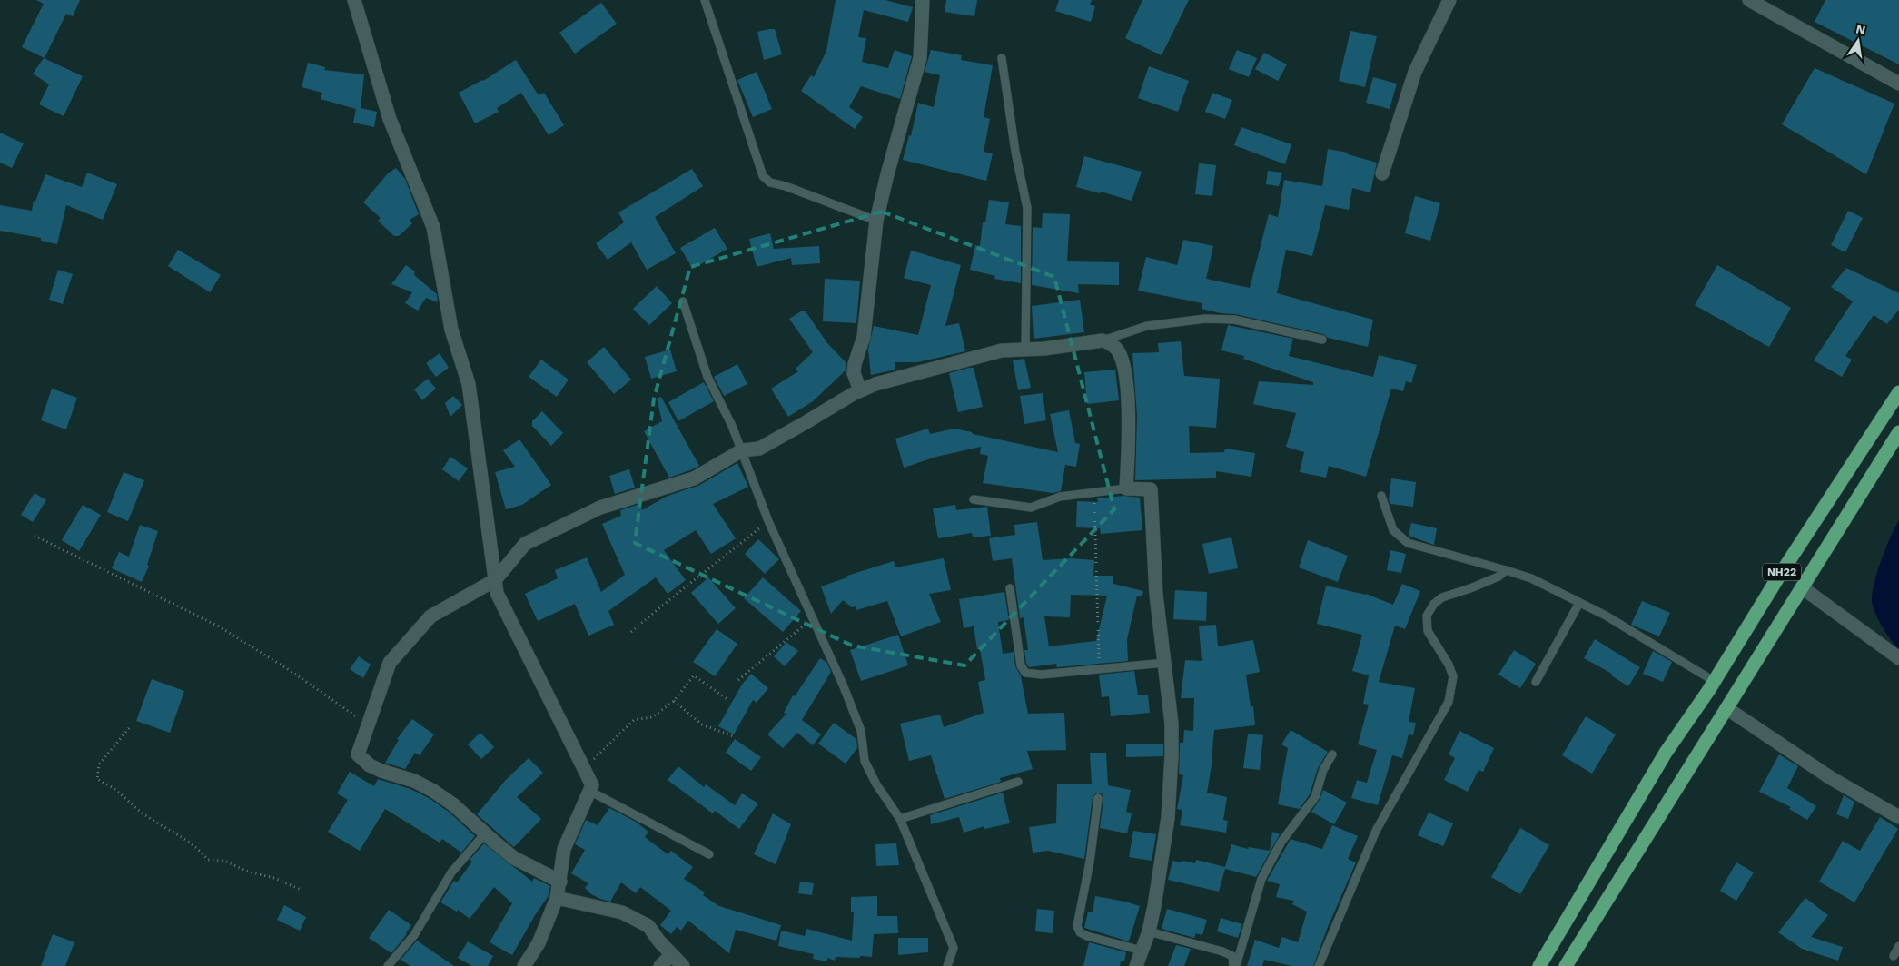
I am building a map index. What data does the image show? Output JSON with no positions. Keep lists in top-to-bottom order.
{
  "streets": {
    "highway": ["NH22"]
  },
  "north": "top"
}
